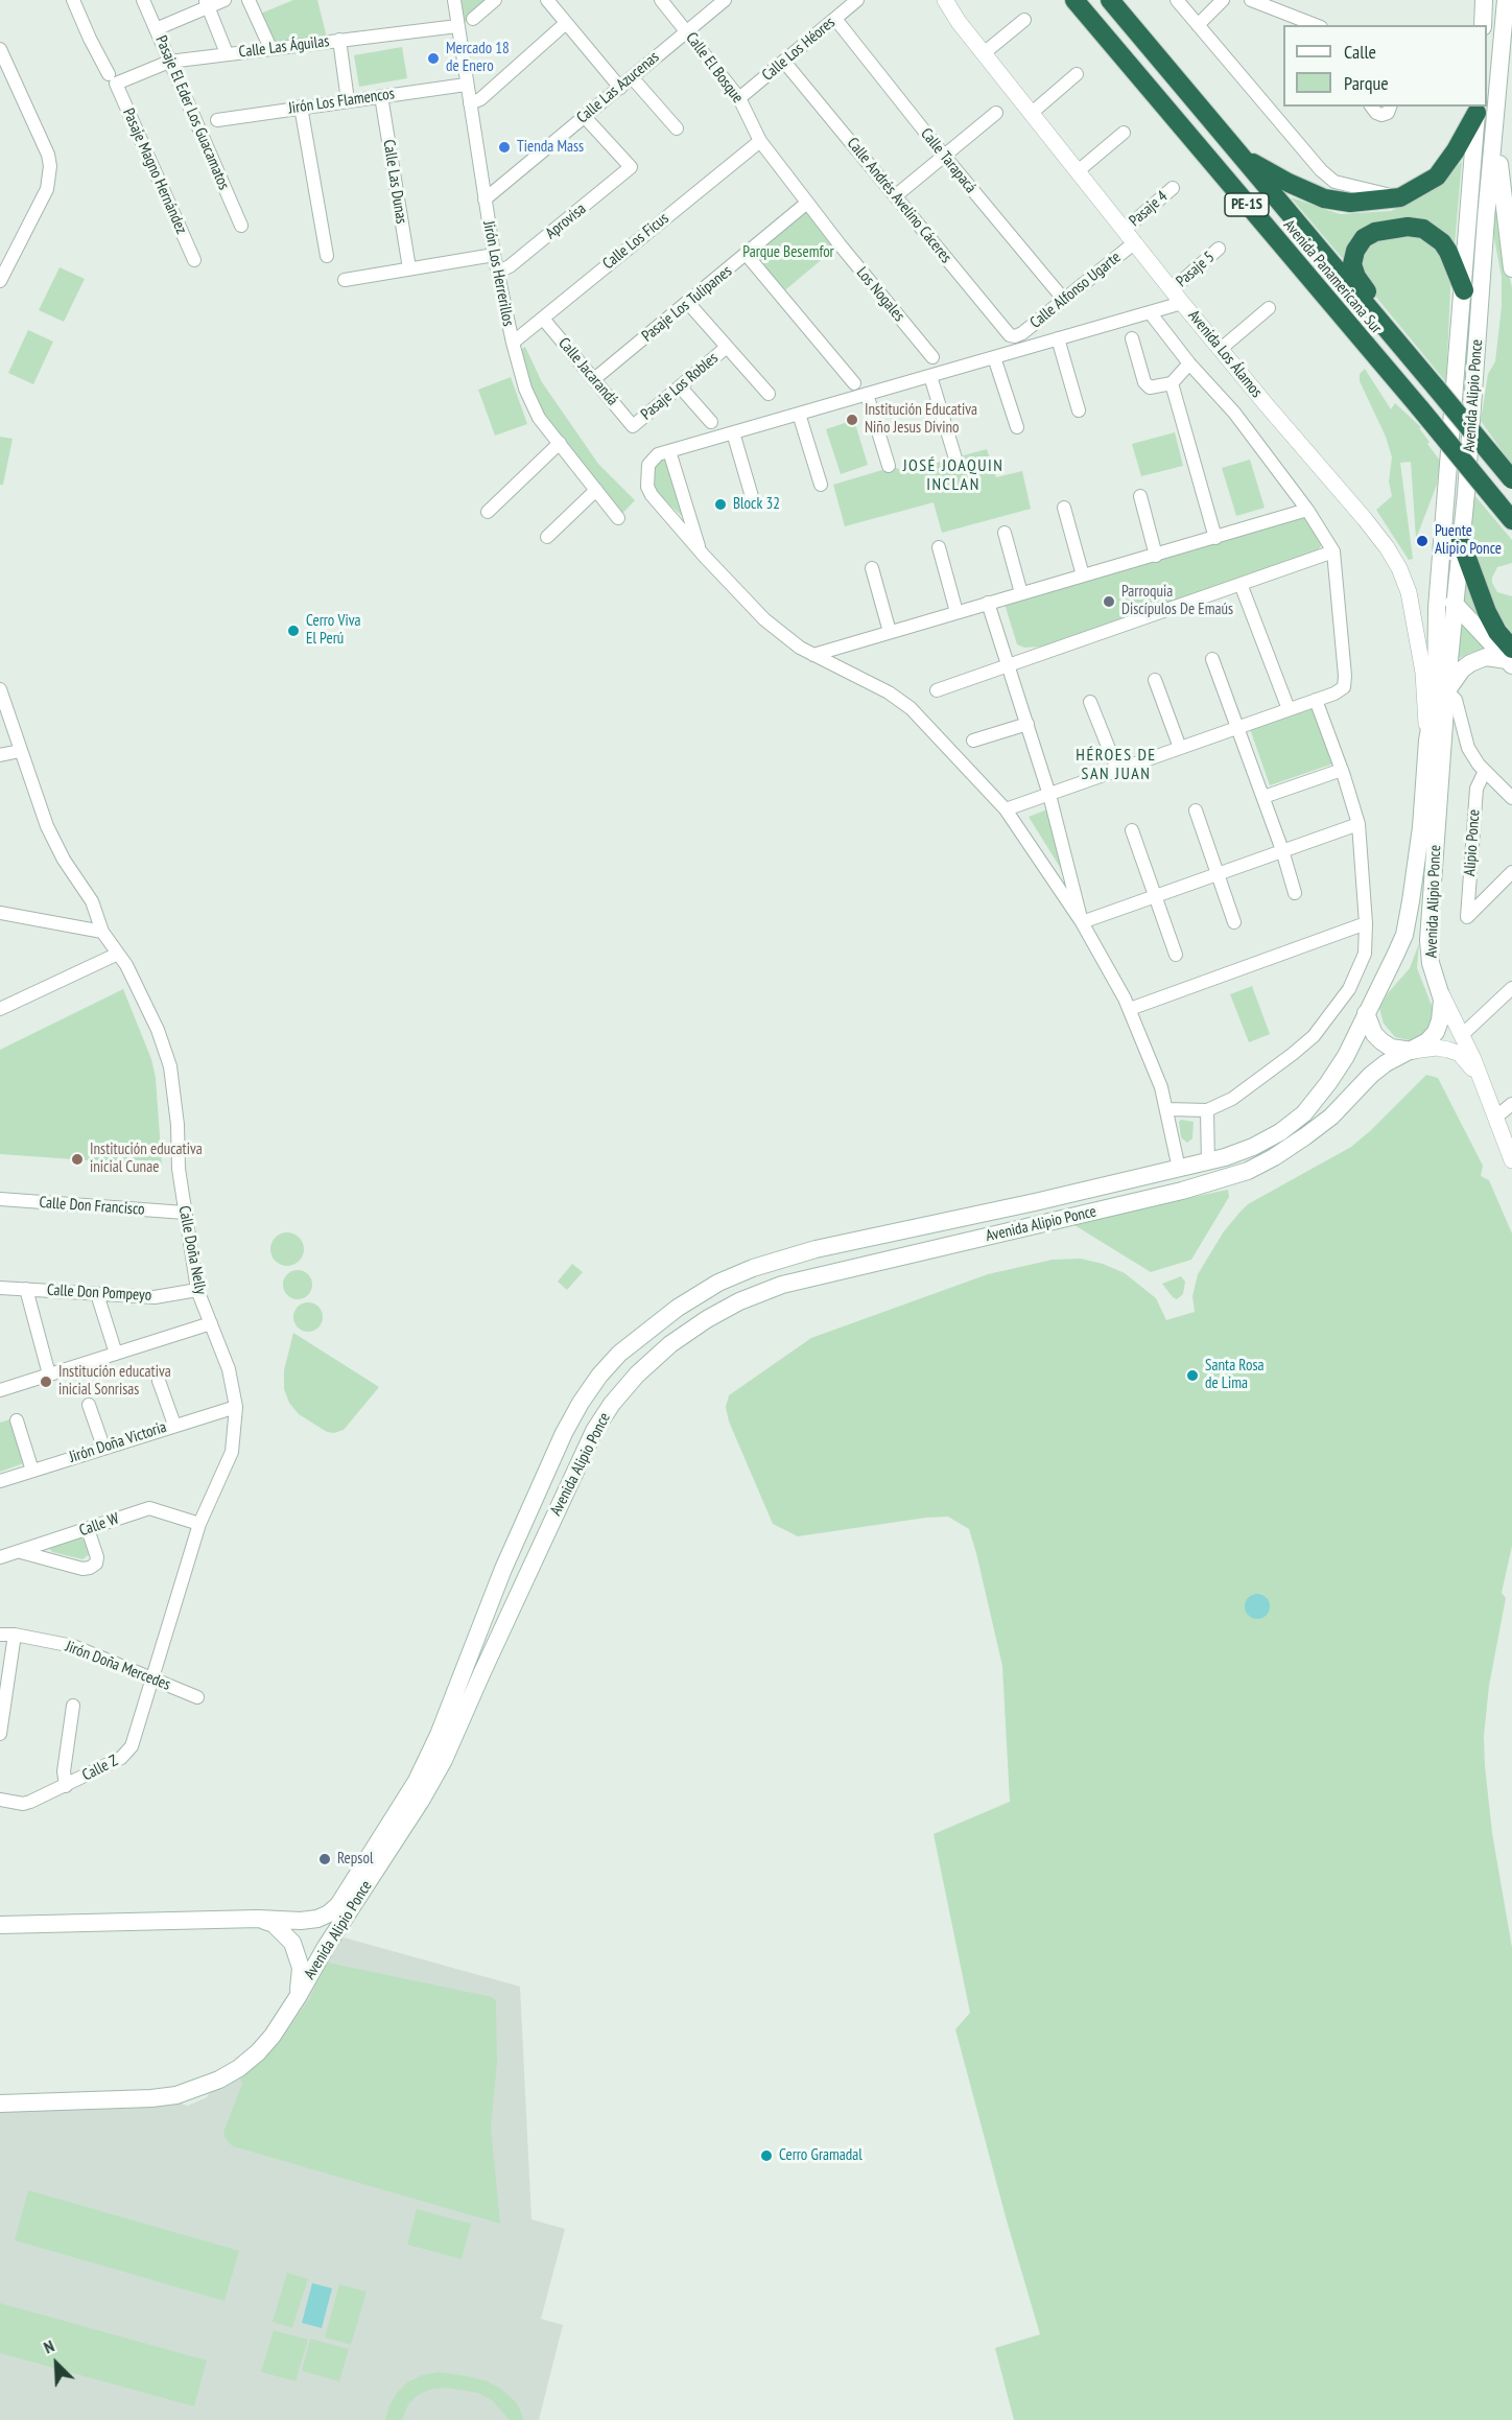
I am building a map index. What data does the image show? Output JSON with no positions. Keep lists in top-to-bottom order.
{
  "streets": {
    "highway": ["PE-1S", "Avenida Panamericana Sur"],
    "main road": ["Avenida Alipio Ponce"],
    "street": [
      "Calle Las Águilas",
      "Calle Los Héores",
      "Calle El Bosque",
      "Calle Las Azucenas",
      "Jirón Los Flamencos",
      "Pasaje El Eder Los Guacamatos",
      "Calle Tarapacá",
      "Pasaje Magno Hernández",
      "Calle Las Dunas",
      "Calle Andrés Avelino Cáceres",
      "Pasaje 4",
      "Aprovisa",
      "Calle Los Ficus",
      "Pasaje 5",
      "Jirón Los Herrerillos",
      "Calle Alfonso Ugarte",
      "Los Nogales",
      "Pasaje Los Tulipanes",
      "Avenida Los Álamos",
      "Calle Jacarandá",
      "Pasaje Los Robles",
      "Alipio Ponce",
      "Calle Don Francisco",
      "Calle Doña Nelly",
      "Calle Don Pompeyo",
      "Jirón Doña Victoria",
      "Calle W",
      "Jirón Doña Mercedes",
      "Calle Z"
    ]
  },
  "crossings": [
    ["Calle Las Águilas", "Pasaje El Eder Los Guacamatos"],
    ["Calle Las Águilas", "Pasaje Magno Hernández"],
    ["Calle Las Águilas", "Jirón Los Herrerillos"],
    ["Calle Los Héores", "Calle El Bosque"],
    ["Calle Los Héores", "Calle Tarapacá"],
    ["Calle Los Héores", "Calle Andrés Avelino Cáceres"],
    ["Calle El Bosque", "Calle Las Azucenas"],
    ["Calle El Bosque", "Calle Los Ficus"],
    ["Calle El Bosque", "Los Nogales"],
    ["Calle Las Azucenas", "Aprovisa"],
    ["Calle Las Azucenas", "Jirón Los Herrerillos"],
    ["Jirón Los Flamencos", "Calle Las Dunas"],
    ["Jirón Los Flamencos", "Jirón Los Herrerillos"],
    ["Calle Tarapacá", "Calle Alfonso Ugarte"],
    ["Calle Andrés Avelino Cáceres", "Calle Alfonso Ugarte"],
    ["Pasaje 4", "Avenida Los Álamos"],
    ["Aprovisa", "Jirón Los Herrerillos"],
    ["Calle Los Ficus", "Jirón Los Herrerillos"],
    ["Calle Los Ficus", "Los Nogales"],
    ["Calle Los Ficus", "Calle Jacarandá"],
    ["Pasaje 5", "Avenida Los Álamos"],
    ["Calle Alfonso Ugarte", "Avenida Los Álamos"],
    ["Los Nogales", "Pasaje Los Tulipanes"],
    ["Pasaje Los Tulipanes", "Calle Jacarandá"],
    ["Avenida Los Álamos", "Avenida Alipio Ponce"],
    ["Calle Jacarandá", "Pasaje Los Robles"],
    ["Calle Don Francisco", "Calle Doña Nelly"],
    ["Calle Doña Nelly", "Calle Don Pompeyo"],
    ["Calle Doña Nelly", "Jirón Doña Victoria"],
    ["Calle Doña Nelly", "Calle W"],
    ["Calle Doña Nelly", "Jirón Doña Mercedes"],
    ["Calle Doña Nelly", "Calle Z"],
    ["Jirón Doña Mercedes", "Calle Z"]
  ],
  "districts": ["JOSÉ JOAQUIN INCLAN", "HÉROES DE SAN JUAN"],
  "parks": ["Parque Besemfor"],
  "places": [
    "Mercado 18 de Enero",
    "Tienda Mass",
    "Institución Educativa Niño Jesus Divino",
    "Block 32",
    "Puente Alipio Ponce",
    "Parroquia Discípulos De Emaús",
    "Cerro Viva El Perú",
    "Institución educativa inicial Cunae",
    "Santa Rosa de Lima",
    "Institución educativa inicial Sonrisas",
    "Repsol",
    "Cerro Gramadal"
  ],
  "legend": ["Calle", "Parque"],
  "north": "top left"
}
